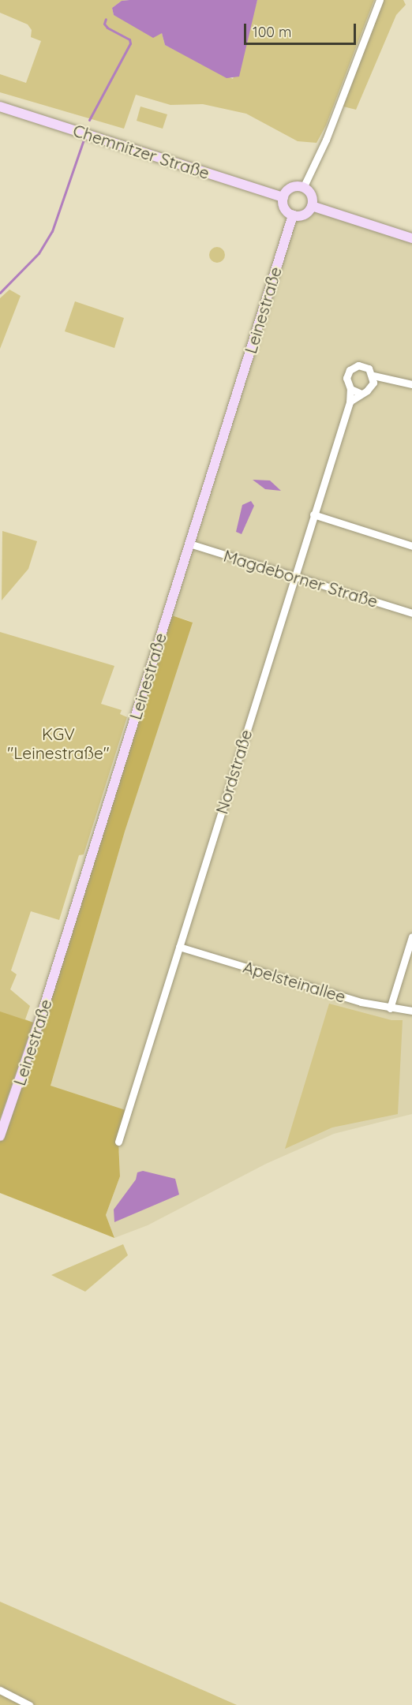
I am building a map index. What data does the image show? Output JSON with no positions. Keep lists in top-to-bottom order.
{
  "streets": {
    "main road": ["Chemnitzer Straße", "Leinestraße"],
    "street": ["Magdeborner Straße", "Nordstraße", "Apelsteinallee"]
  },
  "crossings": [
    ["Chemnitzer Straße", "Leinestraße"],
    ["Leinestraße", "Magdeborner Straße"],
    ["Magdeborner Straße", "Nordstraße"],
    ["Nordstraße", "Apelsteinallee"]
  ],
  "parks": ["KGV \"Leinestraße\""],
  "scale_bar": "100 m"
}
